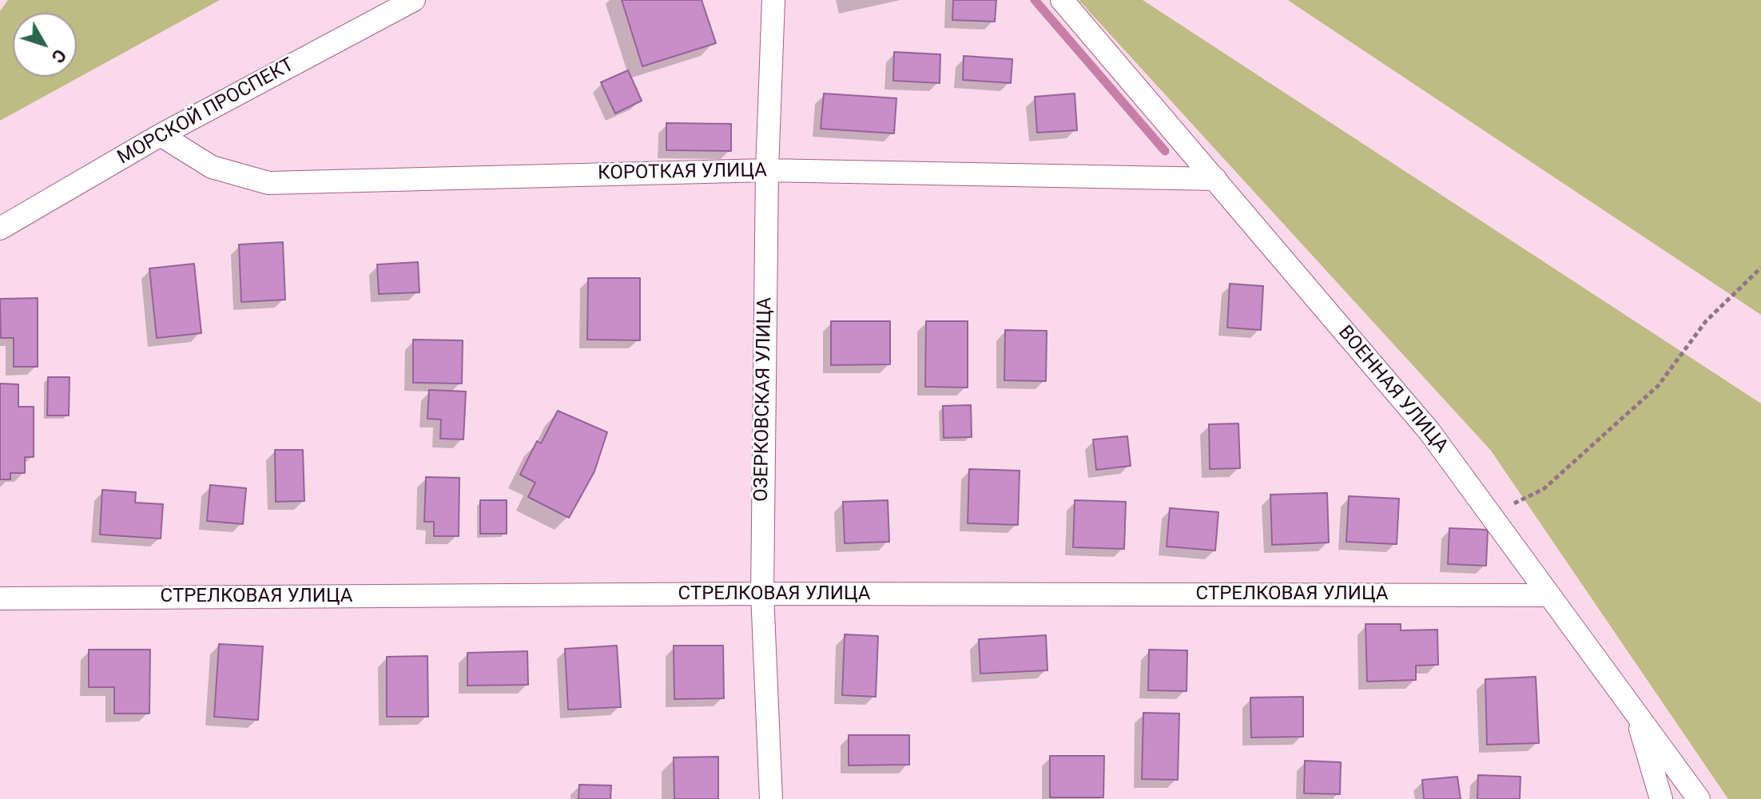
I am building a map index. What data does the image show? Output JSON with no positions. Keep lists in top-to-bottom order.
{
  "streets": {
    "street": [
      "МОРСКОЙ ПРОСПЕКТ",
      "КОРОТКАЯ УЛИЦА",
      "ВОЕННАЯ УЛИЦА",
      "ОЗЕРКОВСКАЯ УЛИЦА",
      "СТРЕЛКОВАЯ УЛИЦА"
    ]
  },
  "crossings": [
    ["МОРСКОЙ ПРОСПЕКТ", "КОРОТКАЯ УЛИЦА"],
    ["КОРОТКАЯ УЛИЦА", "ВОЕННАЯ УЛИЦА"],
    ["КОРОТКАЯ УЛИЦА", "ОЗЕРКОВСКАЯ УЛИЦА"],
    ["ВОЕННАЯ УЛИЦА", "СТРЕЛКОВАЯ УЛИЦА"],
    ["ОЗЕРКОВСКАЯ УЛИЦА", "СТРЕЛКОВАЯ УЛИЦА"]
  ],
  "north": "bottom right"
}
